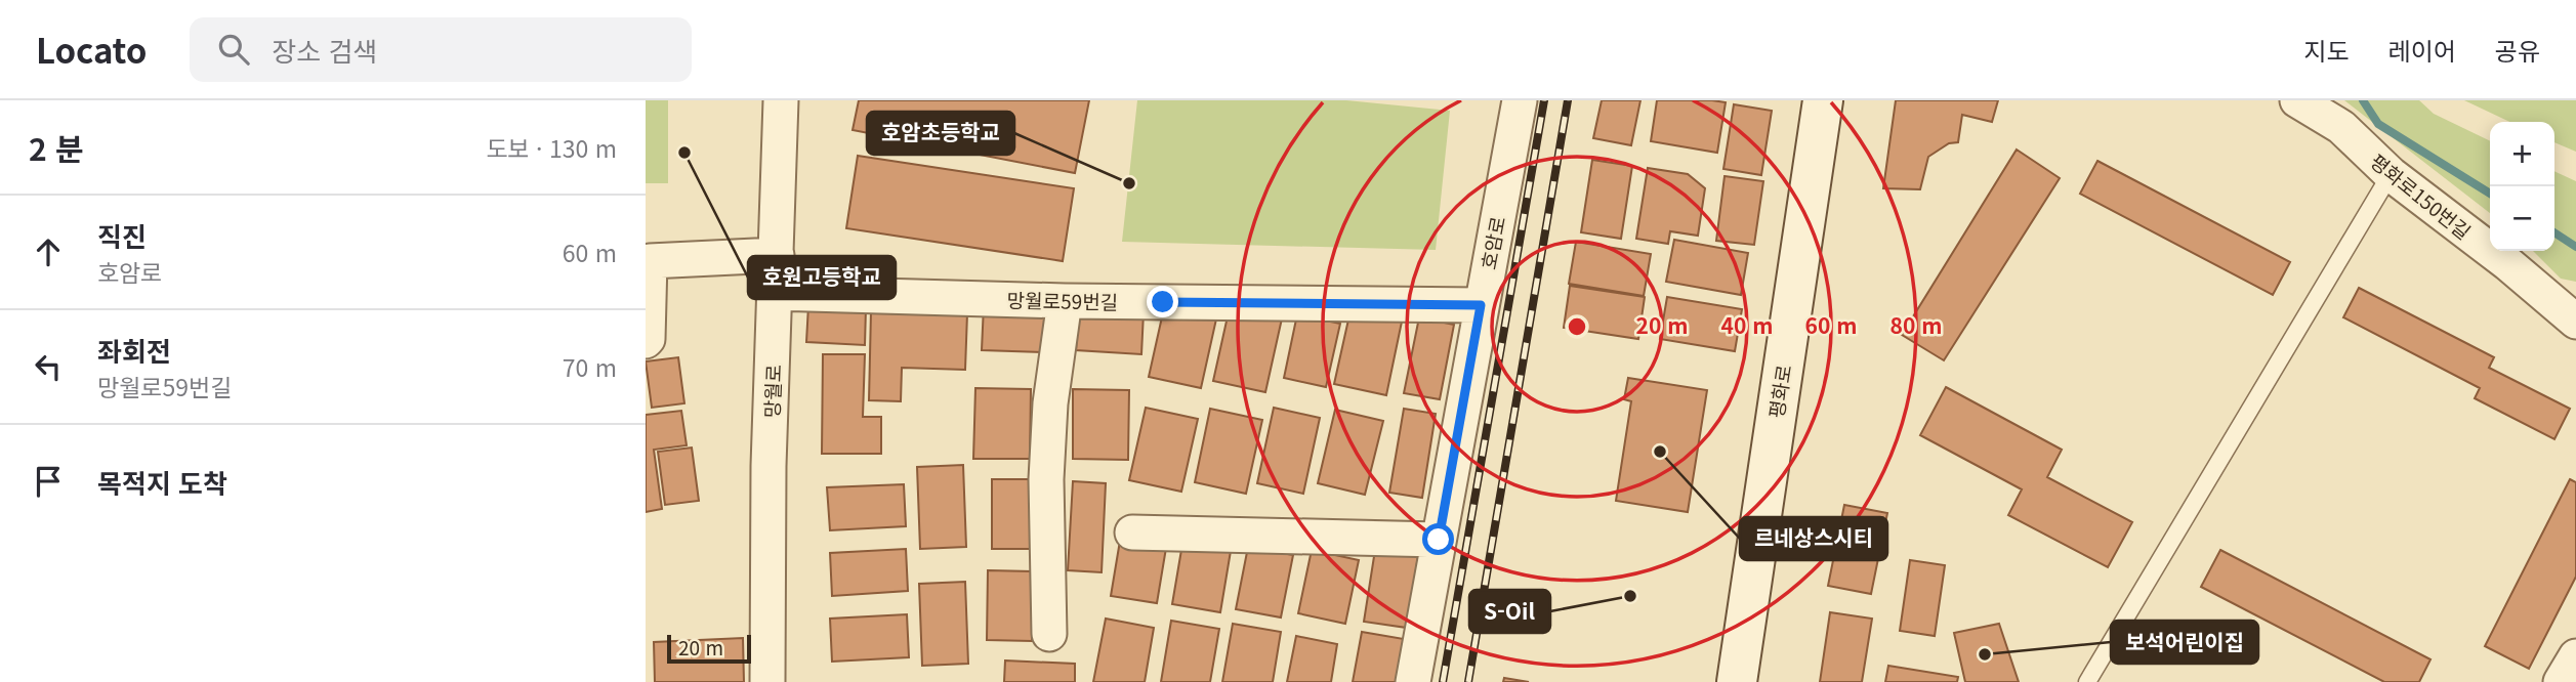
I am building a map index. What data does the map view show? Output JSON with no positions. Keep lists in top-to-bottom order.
{
  "streets": {
    "main road": ["평화로"],
    "street": [
      "평화로150번길",
      "호암로",
      "망월로59번길",
      "망월로"
    ]
  },
  "crossings": [
    ["호암로", "망월로59번길"],
    ["망월로59번길", "망월로"]
  ],
  "places": [
    "호원고등학교",
    "호암초등학교",
    "르네상스시티",
    "S-Oil",
    "보석어린이집"
  ],
  "scale_bar": "20 m",
  "page": {
    "header": "Locato",
    "search": "장소 검색",
    "nav": ["지도", "레이어", "공유"],
    "heading": ["2 분", "도보 · 130 m"],
    "map_buttons": ["+", "−"],
    "list": [
      ["직진", "호암로", "60 m"],
      ["좌회전", "망월로59번길", "70 m"],
      "목적지 도착"
    ],
    "scale": "20 m"
  },
  "rings": [
    "20 m",
    "40 m",
    "60 m",
    "80 m"
  ]
}
